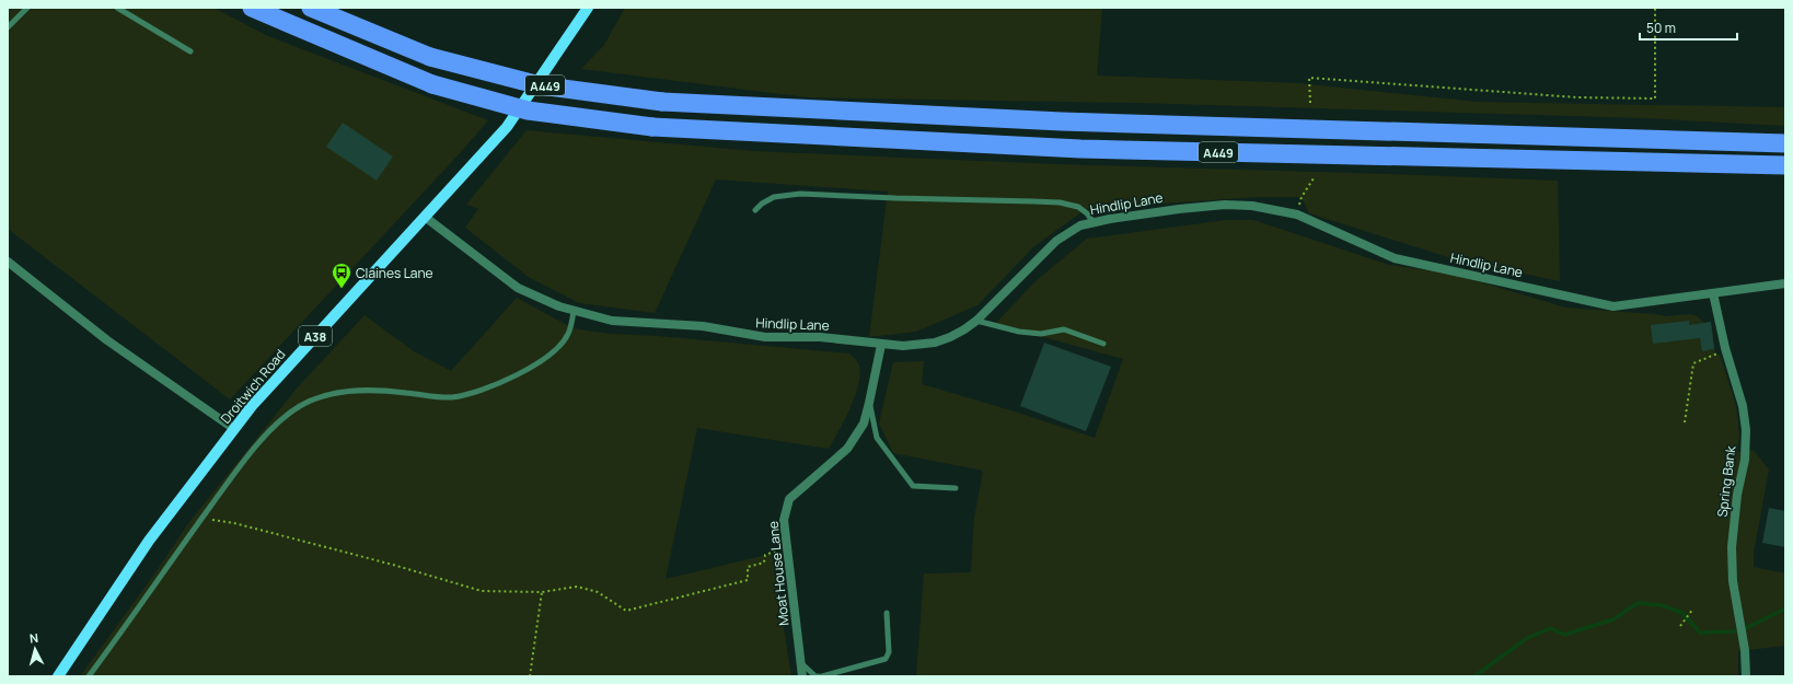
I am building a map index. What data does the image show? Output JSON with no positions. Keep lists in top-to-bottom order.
{
  "streets": {
    "highway": ["A449"],
    "main road": ["A38", "Droitwich Road"],
    "street": ["Hindlip Lane", "Spring Bank", "Moat House Lane"]
  },
  "crossings": [
    ["Hindlip Lane", "Droitwich Road"],
    ["Hindlip Lane", "Spring Bank"],
    ["Hindlip Lane", "Moat House Lane"]
  ],
  "places": {
    "bus stop": ["Claines Lane"]
  },
  "scale_bar": "50 m",
  "north": "top"
}
